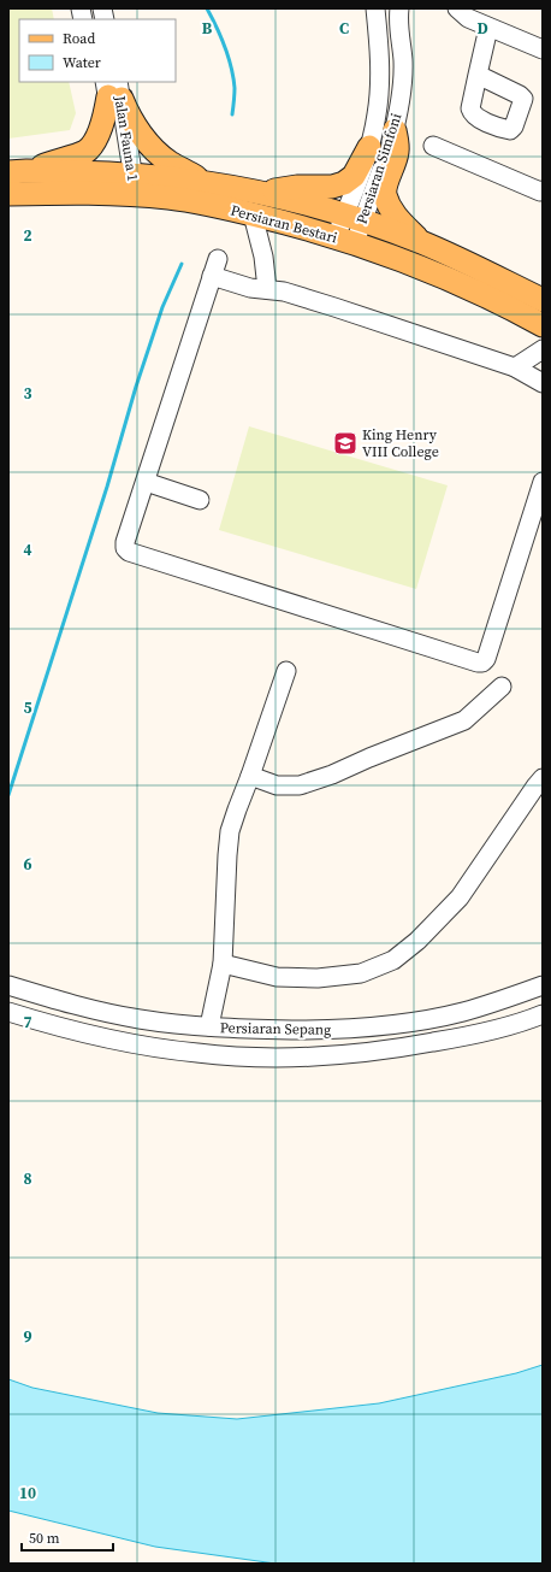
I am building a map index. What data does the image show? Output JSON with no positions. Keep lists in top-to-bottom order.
{
  "streets": {
    "main road": ["Persiaran Bestari"],
    "street": ["Jalan Fauna 1", "Persiaran Simfoni", "Persiaran Sepang"]
  },
  "crossings": [
    ["Jalan Fauna 1", "Persiaran Bestari"],
    ["Persiaran Simfoni", "Persiaran Bestari"]
  ],
  "places": {
    "school or university": ["King Henry VIII College"]
  },
  "legend": ["Road", "Water"],
  "scale_bar": "50 m",
  "grid": {
    "columns": ["B", "C", "D"],
    "rows": [
      "2",
      "3",
      "4",
      "5",
      "6",
      "7",
      "8",
      "9",
      "10"
    ]
  }
}
